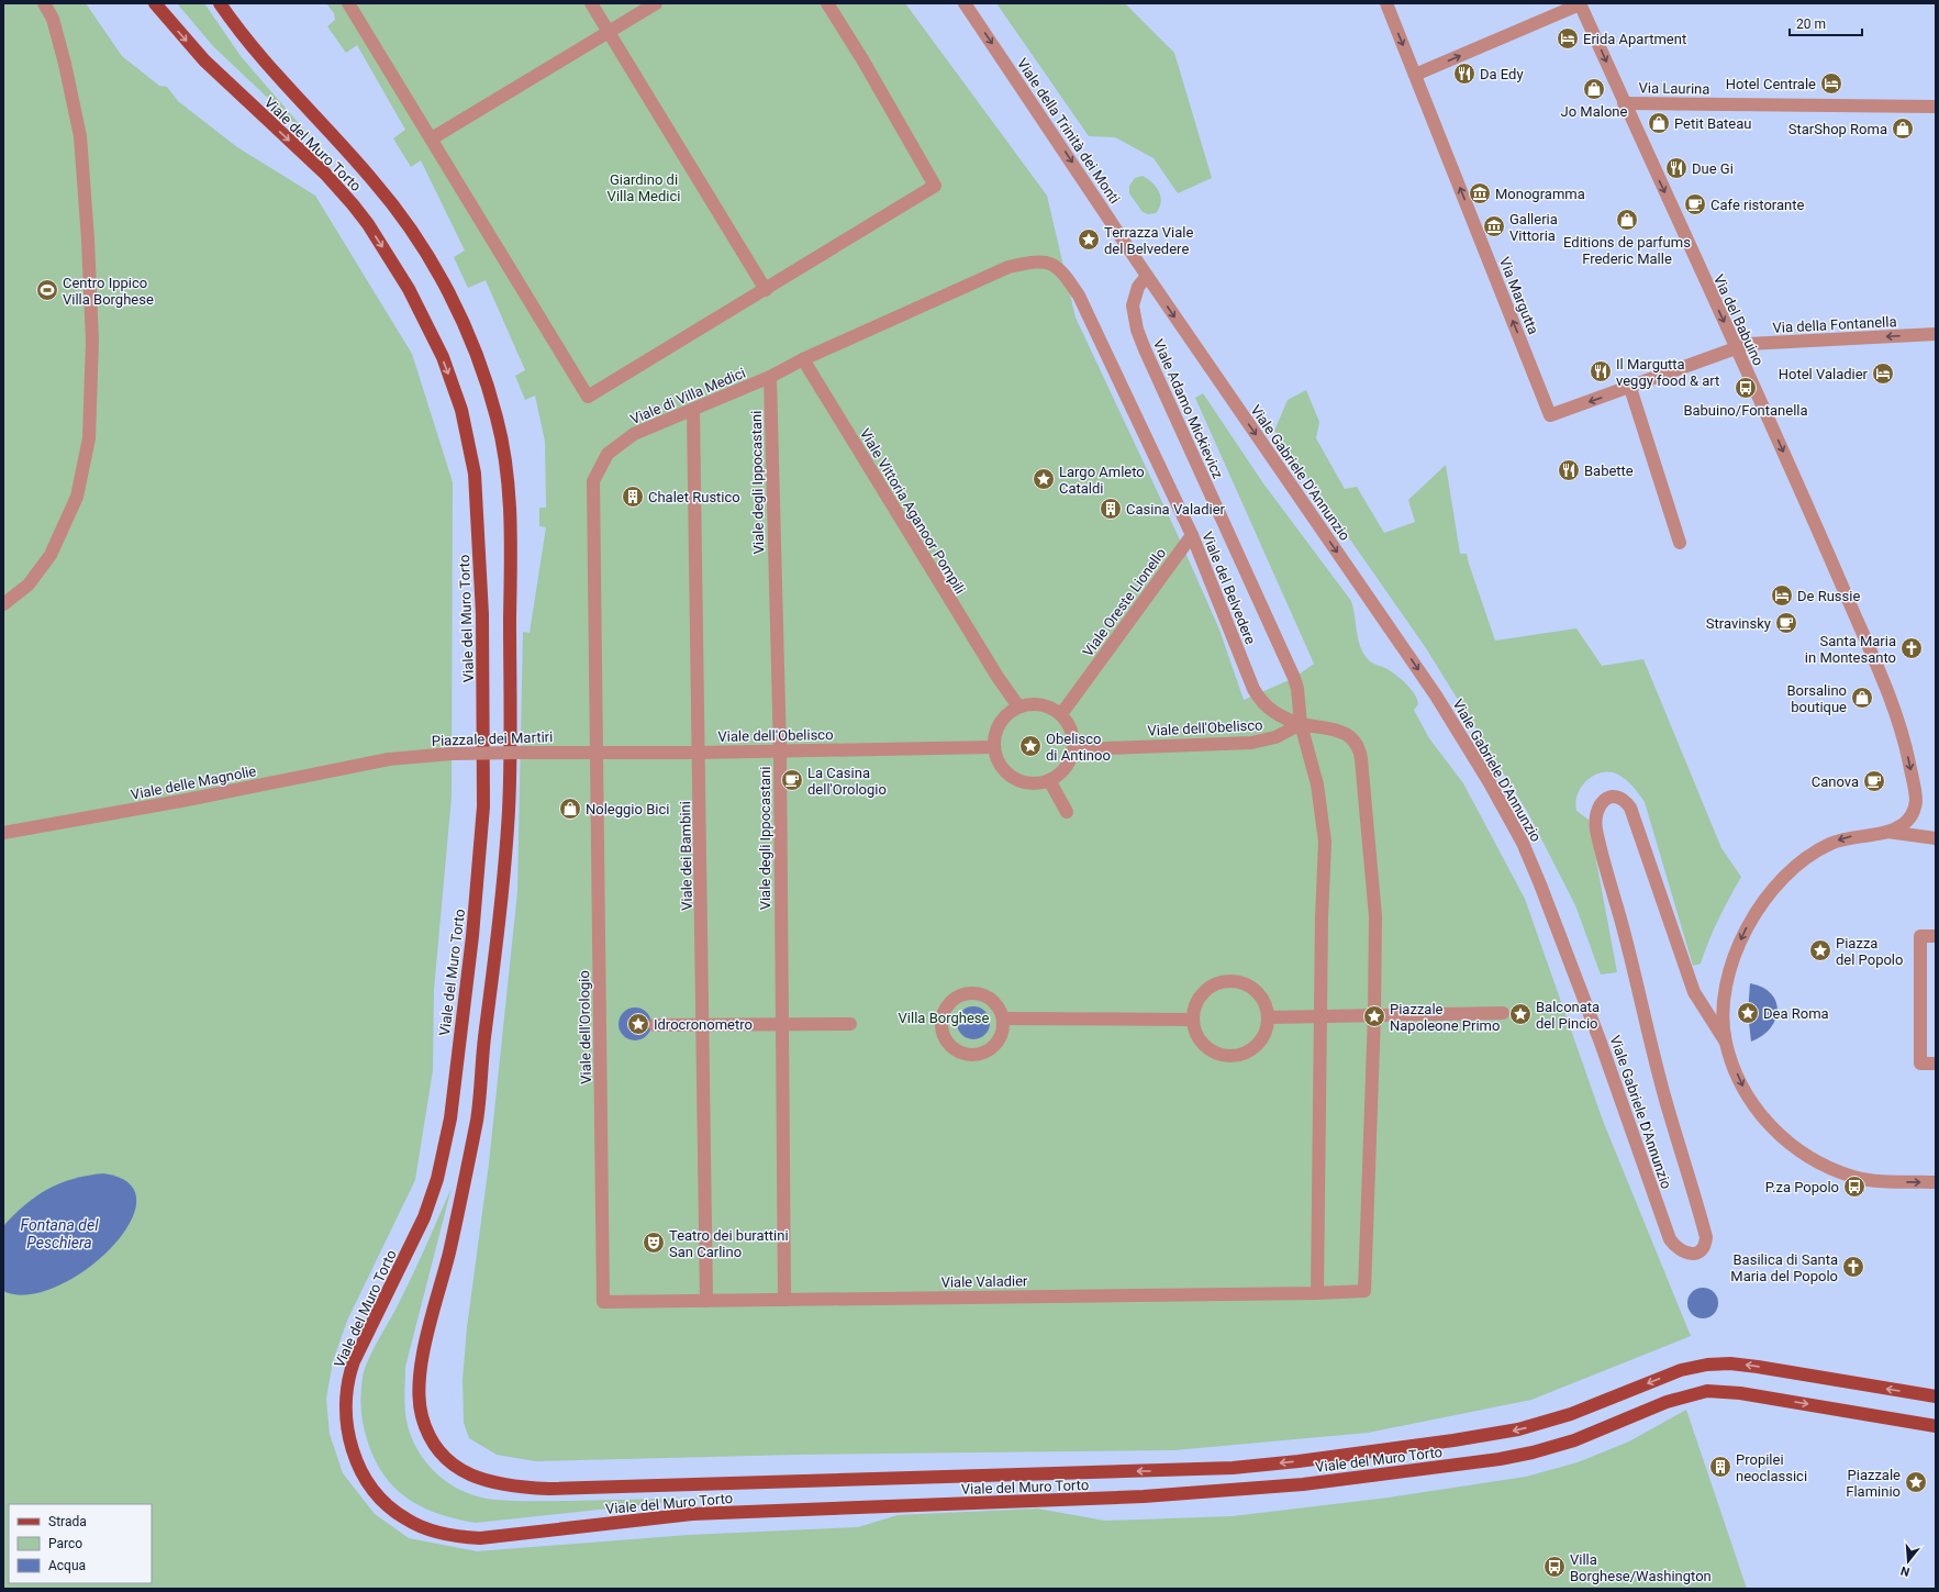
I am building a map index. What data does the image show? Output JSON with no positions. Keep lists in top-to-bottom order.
{
  "streets": {
    "main road": ["Viale del Muro Torto"],
    "street": [
      "Via Laurina",
      "Viale della Trinità dei Monti",
      "Via Margutta",
      "Via del Babuino",
      "Via della Fontanella",
      "Viale di Villa Medici",
      "Viale Adamo Mickievicz",
      "Viale Gabriele D'Annunzio",
      "Viale degli Ippocastani",
      "Viale Vittoria Aganoor Pompili",
      "Viale del Belvedere",
      "Viale Oreste Lionello",
      "Viale dell'Obelisco",
      "Piazzale dei Martiri",
      "Viale delle Magnolie",
      "Viale dei Bambini",
      "Viale dell'Orologio",
      "Viale Valadier"
    ]
  },
  "crossings": [
    ["Via Laurina", "Via del Babuino"],
    ["Viale della Trinità dei Monti", "Viale Adamo Mickievicz"],
    ["Viale della Trinità dei Monti", "Viale Gabriele D'Annunzio"],
    ["Via Margutta", "Via del Babuino"],
    ["Via Margutta", "Via della Fontanella"],
    ["Via del Babuino", "Via della Fontanella"],
    ["Viale di Villa Medici", "Viale degli Ippocastani"],
    ["Viale di Villa Medici", "Viale Vittoria Aganoor Pompili"],
    ["Viale di Villa Medici", "Viale del Belvedere"],
    ["Viale di Villa Medici", "Viale dell'Obelisco"],
    ["Viale di Villa Medici", "Piazzale dei Martiri"],
    ["Viale di Villa Medici", "Viale dei Bambini"],
    ["Viale di Villa Medici", "Viale dell'Orologio"],
    ["Viale Adamo Mickievicz", "Viale Gabriele D'Annunzio"],
    ["Viale Adamo Mickievicz", "Viale del Belvedere"],
    ["Viale Adamo Mickievicz", "Viale dell'Obelisco"],
    ["Viale degli Ippocastani", "Viale dell'Obelisco"],
    ["Viale degli Ippocastani", "Viale Valadier"],
    ["Viale Vittoria Aganoor Pompili", "Viale Oreste Lionello"],
    ["Viale Vittoria Aganoor Pompili", "Viale dell'Obelisco"],
    ["Viale del Belvedere", "Viale Oreste Lionello"],
    ["Viale del Belvedere", "Viale dell'Obelisco"],
    ["Viale del Belvedere", "Viale Valadier"],
    ["Viale Oreste Lionello", "Viale dell'Obelisco"],
    ["Viale dell'Obelisco", "Piazzale dei Martiri"],
    ["Viale dell'Obelisco", "Viale dei Bambini"],
    ["Viale dell'Obelisco", "Viale dell'Orologio"],
    ["Piazzale dei Martiri", "Viale delle Magnolie"],
    ["Piazzale dei Martiri", "Viale dell'Orologio"],
    ["Viale dei Bambini", "Viale Valadier"],
    ["Viale dell'Orologio", "Viale Valadier"]
  ],
  "one_way": ["Viale della Trinità dei Monti", "Via del Babuino", "Via della Fontanella"],
  "water": ["Fontana del Peschiera"],
  "parks": ["Giardino di Villa Medici", "Villa Borghese"],
  "places": {
    "hotel": [
      "Erida Apartment",
      "Hotel Centrale",
      "Hotel Valadier",
      "De Russie"
    ],
    "restaurant": [
      "Da Edy",
      "Due Gi",
      "Il Margutta veggy food & art",
      "Babette"
    ],
    "shop": [
      "Jo Malone",
      "Petit Bateau",
      "StarShop Roma",
      "Editions de parfums Frederic Malle",
      "Borsalino boutique",
      "Noleggio Bici"
    ],
    "museum": ["Monogramma", "Galleria Vittoria"],
    "cafe": [
      "Cafe ristorante",
      "Stravinsky",
      "La Casina dell'Orologio",
      "Canova"
    ],
    "place": [
      "Terrazza Viale del Belvedere",
      "Largo Amleto Cataldi",
      "Obelisco di Antinoo",
      "Piazza del Popolo",
      "Dea Roma",
      "Balconata del Pincio",
      "Piazzale Napoleone Primo",
      "Idrocronometro",
      "Piazzale Flaminio"
    ],
    "sports": ["Centro Ippico Villa Borghese"],
    "bus stop": ["Babuino/Fontanella", "P.za Popolo", "Villa Borghese/Washington"],
    "building": ["Chalet Rustico", "Casina Valadier", "Propilei neoclassici"],
    "church": ["Santa Maria in Montesanto", "Basilica di Santa Maria del Popolo"],
    "theatre": ["Teatro dei burattini San Carlino"]
  },
  "legend": ["Strada", "Parco", "Acqua"],
  "scale_bar": "20 m",
  "north": "bottom"
}
